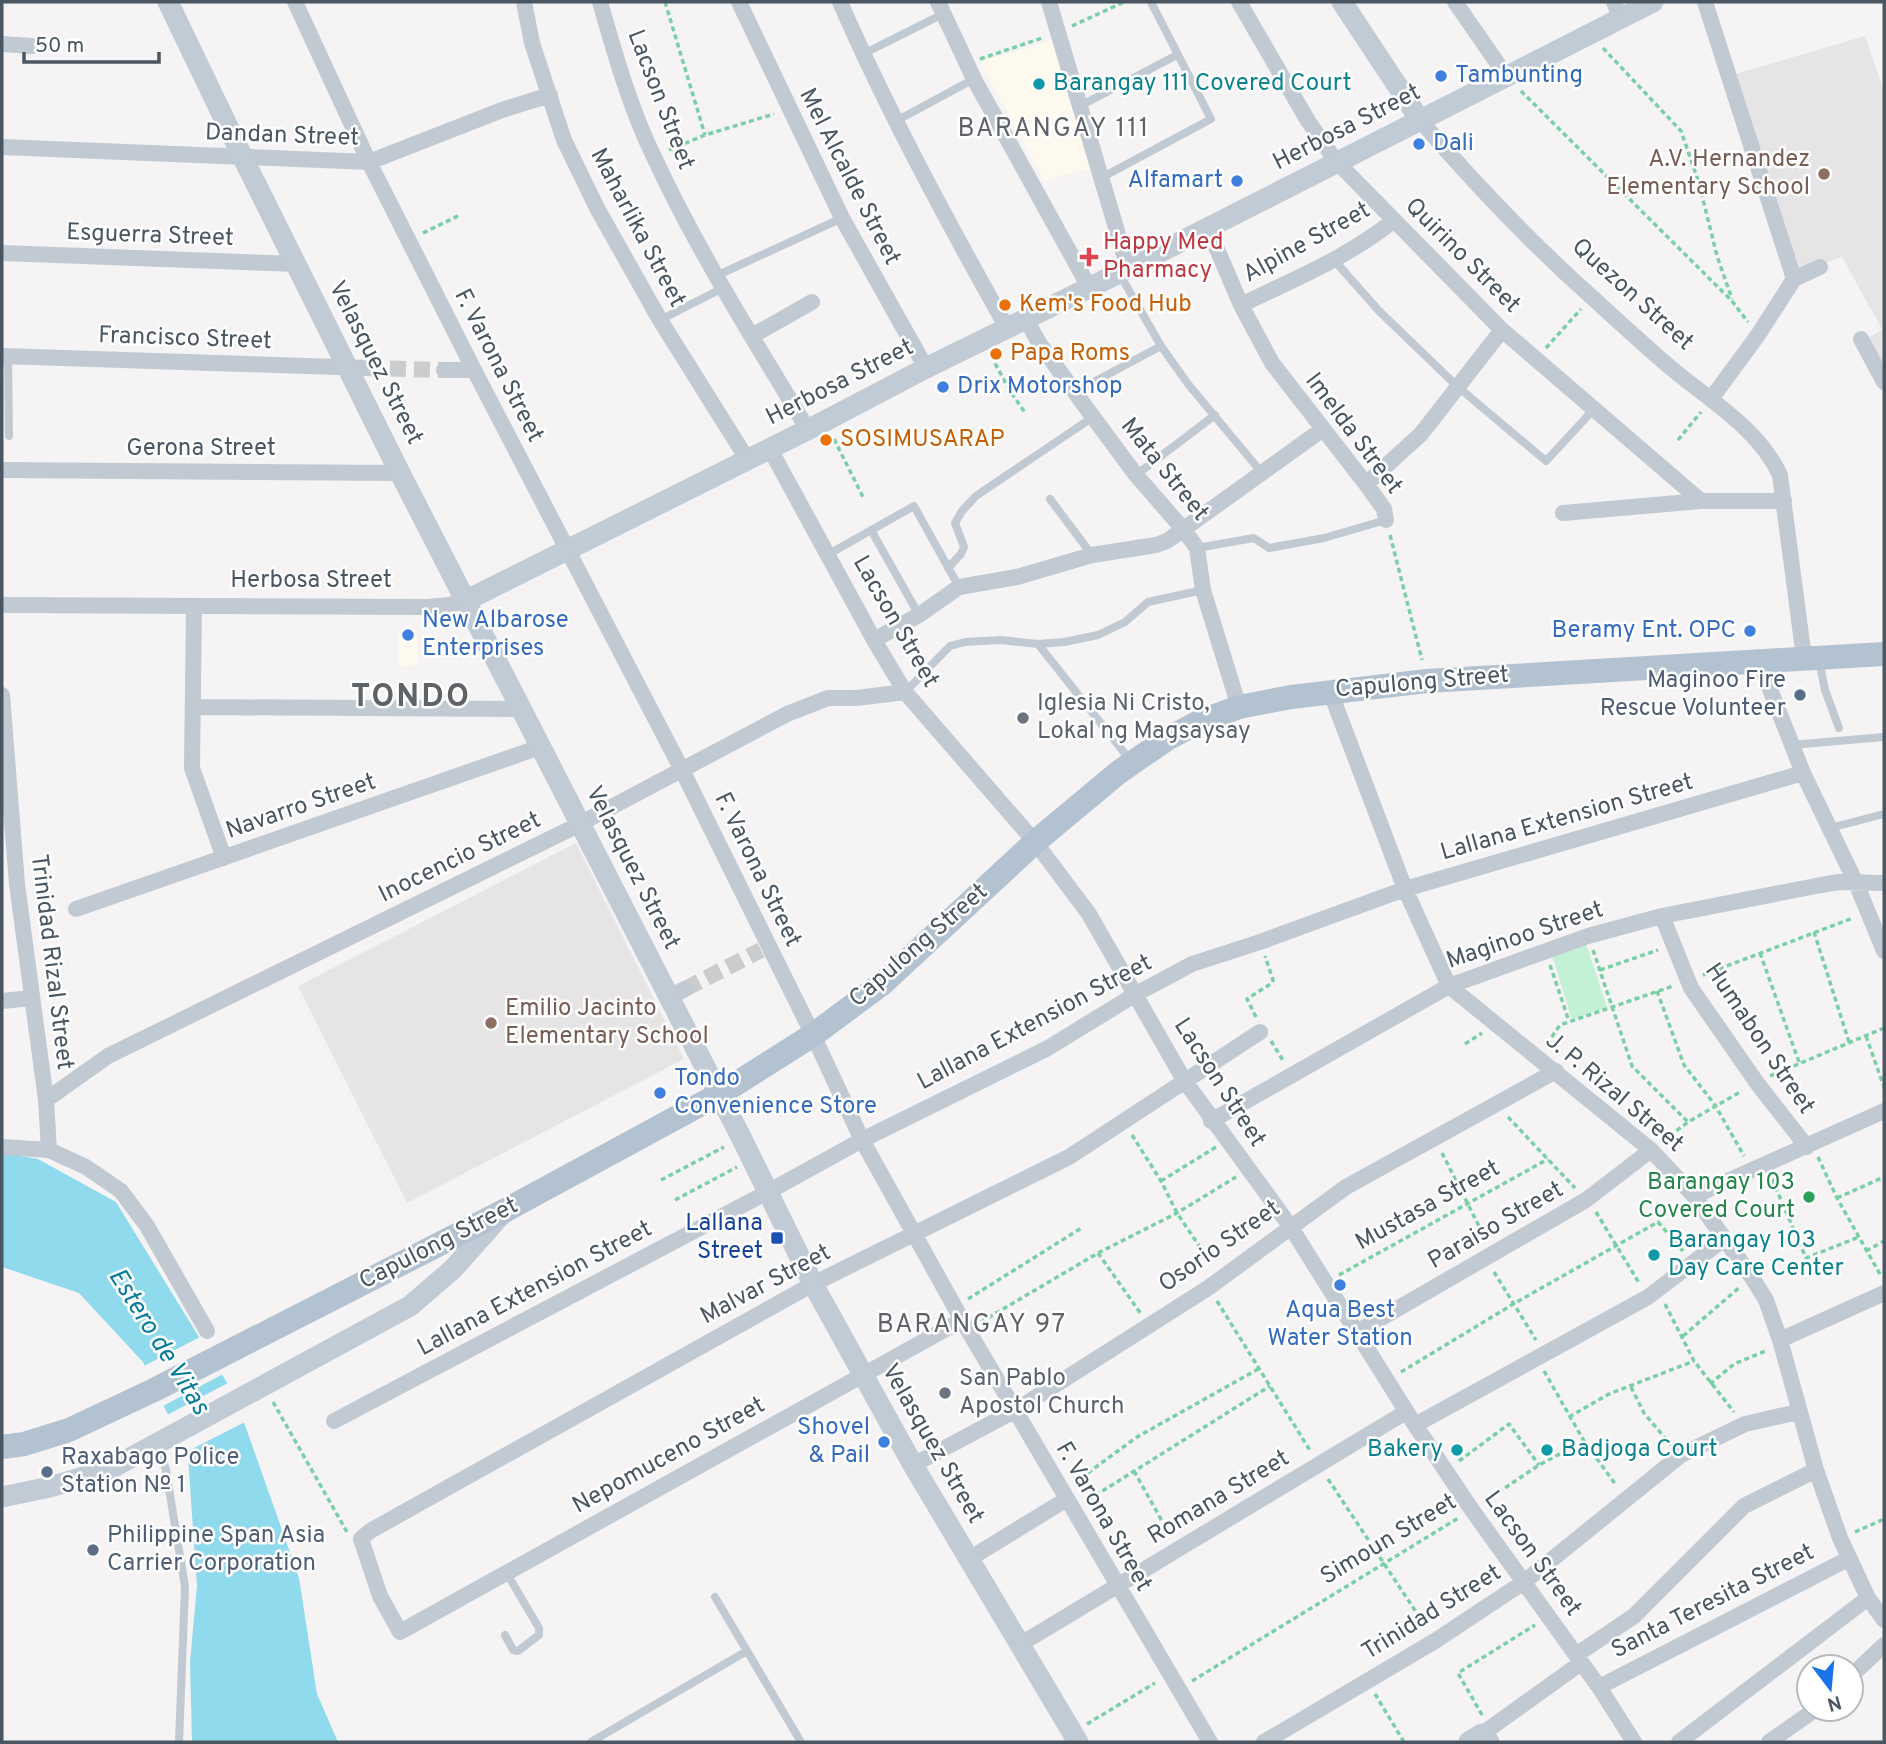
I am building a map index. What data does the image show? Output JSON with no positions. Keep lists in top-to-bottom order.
{
  "streets": {
    "main road": ["Capulong Street"],
    "street": [
      "Lacson Street",
      "Herbosa Street",
      "Dandan Street",
      "Mel Alcalde Street",
      "Maharlika Street",
      "Esguerra Street",
      "Alpine Street",
      "Quirino Street",
      "Quezon Street",
      "Francisco Street",
      "Velasquez Street",
      "F. Varona Street",
      "Imelda Street",
      "Gerona Street",
      "Mata Street",
      "Navarro Street",
      "Lallana Extension Street",
      "Inocencio Street",
      "Maginoo Street",
      "Trinidad Rizal Street",
      "Humabon Street",
      "J. P. Rizal Street",
      "Paraiso Street",
      "Osorio Street",
      "Malvar Street",
      "Nepomuceno Street",
      "Romana Street",
      "Santa Teresita Street",
      "Trinidad Street"
    ],
    "path": ["Mustasa Street", "Simoun Street"]
  },
  "crossings": [
    ["Lacson Street", "Herbosa Street"],
    ["Lacson Street", "Capulong Street"],
    ["Lacson Street", "Lallana Extension Street"],
    ["Lacson Street", "Inocencio Street"],
    ["Lacson Street", "Maginoo Street"],
    ["Lacson Street", "Mustasa Street"],
    ["Lacson Street", "Paraiso Street"],
    ["Lacson Street", "Osorio Street"],
    ["Lacson Street", "Malvar Street"],
    ["Lacson Street", "Romana Street"],
    ["Lacson Street", "Simoun Street"],
    ["Lacson Street", "Santa Teresita Street"],
    ["Lacson Street", "Trinidad Street"],
    ["Herbosa Street", "Mel Alcalde Street"],
    ["Herbosa Street", "Maharlika Street"],
    ["Herbosa Street", "Quirino Street"],
    ["Herbosa Street", "Quezon Street"],
    ["Herbosa Street", "Velasquez Street"],
    ["Herbosa Street", "F. Varona Street"],
    ["Herbosa Street", "Imelda Street"],
    ["Herbosa Street", "Mata Street"],
    ["Dandan Street", "Maharlika Street"],
    ["Dandan Street", "Velasquez Street"],
    ["Dandan Street", "F. Varona Street"],
    ["Esguerra Street", "Velasquez Street"],
    ["Alpine Street", "Quirino Street"],
    ["Alpine Street", "Imelda Street"],
    ["Quezon Street", "Capulong Street"],
    ["Francisco Street", "Velasquez Street"],
    ["Velasquez Street", "Gerona Street"],
    ["Velasquez Street", "Capulong Street"],
    ["Velasquez Street", "Navarro Street"],
    ["Velasquez Street", "Lallana Extension Street"],
    ["Velasquez Street", "Inocencio Street"],
    ["Velasquez Street", "Osorio Street"],
    ["Velasquez Street", "Malvar Street"],
    ["Velasquez Street", "Nepomuceno Street"],
    ["Velasquez Street", "Romana Street"],
    ["F. Varona Street", "Capulong Street"],
    ["F. Varona Street", "Lallana Extension Street"],
    ["F. Varona Street", "Inocencio Street"],
    ["F. Varona Street", "Osorio Street"],
    ["F. Varona Street", "Malvar Street"],
    ["F. Varona Street", "Nepomuceno Street"],
    ["F. Varona Street", "Romana Street"],
    ["F. Varona Street", "Simoun Street"],
    ["Imelda Street", "Capulong Street"],
    ["Mata Street", "Capulong Street"],
    ["Capulong Street", "J. P. Rizal Street"],
    ["Lallana Extension Street", "J. P. Rizal Street"],
    ["Inocencio Street", "Trinidad Rizal Street"],
    ["Maginoo Street", "Humabon Street"],
    ["Maginoo Street", "J. P. Rizal Street"],
    ["J. P. Rizal Street", "Paraiso Street"],
    ["J. P. Rizal Street", "Osorio Street"],
    ["J. P. Rizal Street", "Romana Street"],
    ["J. P. Rizal Street", "Santa Teresita Street"],
    ["J. P. Rizal Street", "Trinidad Street"],
    ["Malvar Street", "Nepomuceno Street"]
  ],
  "districts": ["BARANGAY 111", "TONDO", "BARANGAY 97"],
  "water": ["Estero de Vitas"],
  "places": {
    "other": [
      "Tambunting",
      "Barangay 111 Covered Court",
      "Dali",
      "A.V. Hernandez Elementary School",
      "Alfamart",
      "Kem's Food Hub",
      "Papa Roms",
      "Drix Motorshop",
      "SOSIMUSARAP",
      "Beramy Ent. OPC",
      "New Albarose Enterprises",
      "Maginoo Fire Rescue Volunteer",
      "Iglesia Ni Cristo, Lokal ng Magsaysay",
      "Emilio Jacinto Elementary School",
      "Tondo Convenience Store",
      "Barangay 103 Covered Court",
      "Barangay 103 Day Care Center",
      "Aqua Best Water Station",
      "San Pablo Apostol Church",
      "Shovel & Pail",
      "Bakery",
      "Badjoga Court",
      "Raxabago Police Station № 1",
      "Philippine Span Asia Carrier Corporation"
    ],
    "health": ["Happy Med Pharmacy"],
    "transit": ["Lallana Street"]
  },
  "scale_bar": "50 m",
  "north": "bottom"
}
